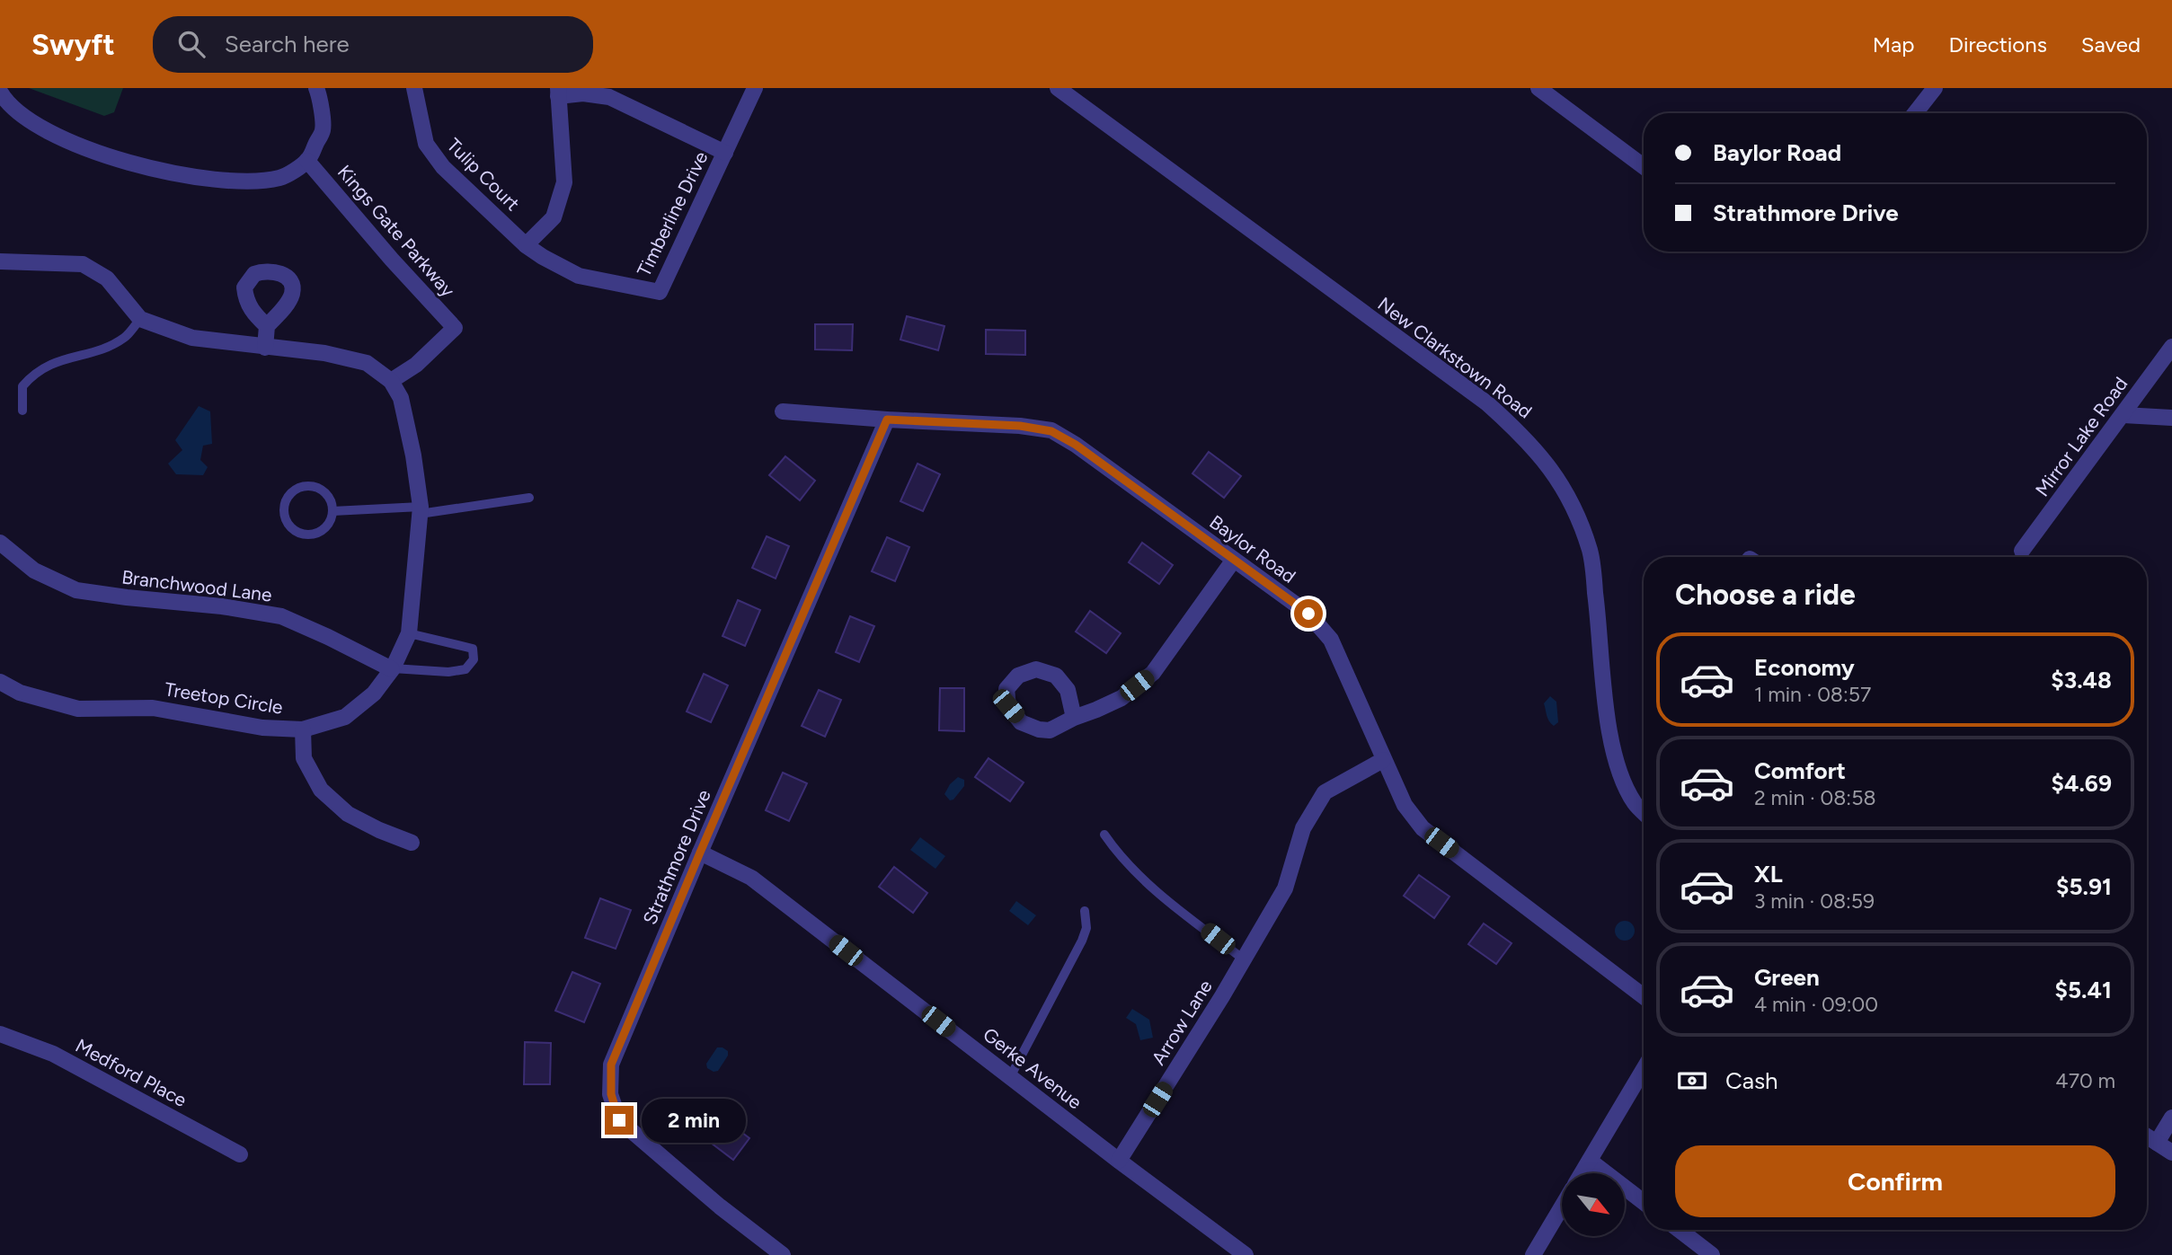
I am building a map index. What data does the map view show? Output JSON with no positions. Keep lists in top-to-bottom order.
{
  "streets": {
    "street": [
      "Tulip Court",
      "Timberline Drive",
      "Kings Gate Parkway",
      "New Clarkstown Road",
      "Mirror Lake Road",
      "Baylor Road",
      "Branchwood Lane",
      "Treetop Circle",
      "Strathmore Drive",
      "Arrow Lane",
      "Gerke Avenue",
      "Medford Place"
    ]
  },
  "crossings": [
    ["Tulip Court", "Timberline Drive"],
    ["Kings Gate Parkway", "Treetop Circle"],
    ["Baylor Road", "Strathmore Drive"],
    ["Baylor Road", "Arrow Lane"],
    ["Branchwood Lane", "Treetop Circle"],
    ["Strathmore Drive", "Gerke Avenue"],
    ["Arrow Lane", "Gerke Avenue"]
  ],
  "north": "bottom right",
  "page": {
    "header": "Swyft",
    "search": "Search here",
    "nav": ["Map", "Directions", "Saved"],
    "banner": ["Baylor Road", "Strathmore Drive"],
    "heading": "Choose a ride",
    "list": [
      {
        "name": "Economy",
        "note": "1 min · 08:57",
        "value": "$3.48"
      },
      {
        "name": "Comfort",
        "note": "2 min · 08:58",
        "value": "$4.69"
      },
      {
        "name": "XL",
        "note": "3 min · 08:59",
        "value": "$5.91"
      },
      {
        "name": "Green",
        "note": "4 min · 09:00",
        "value": "$5.41"
      }
    ],
    "pay": ["Cash", "470 m"],
    "bubble": "2 min",
    "buttons": "Confirm"
  }
}
